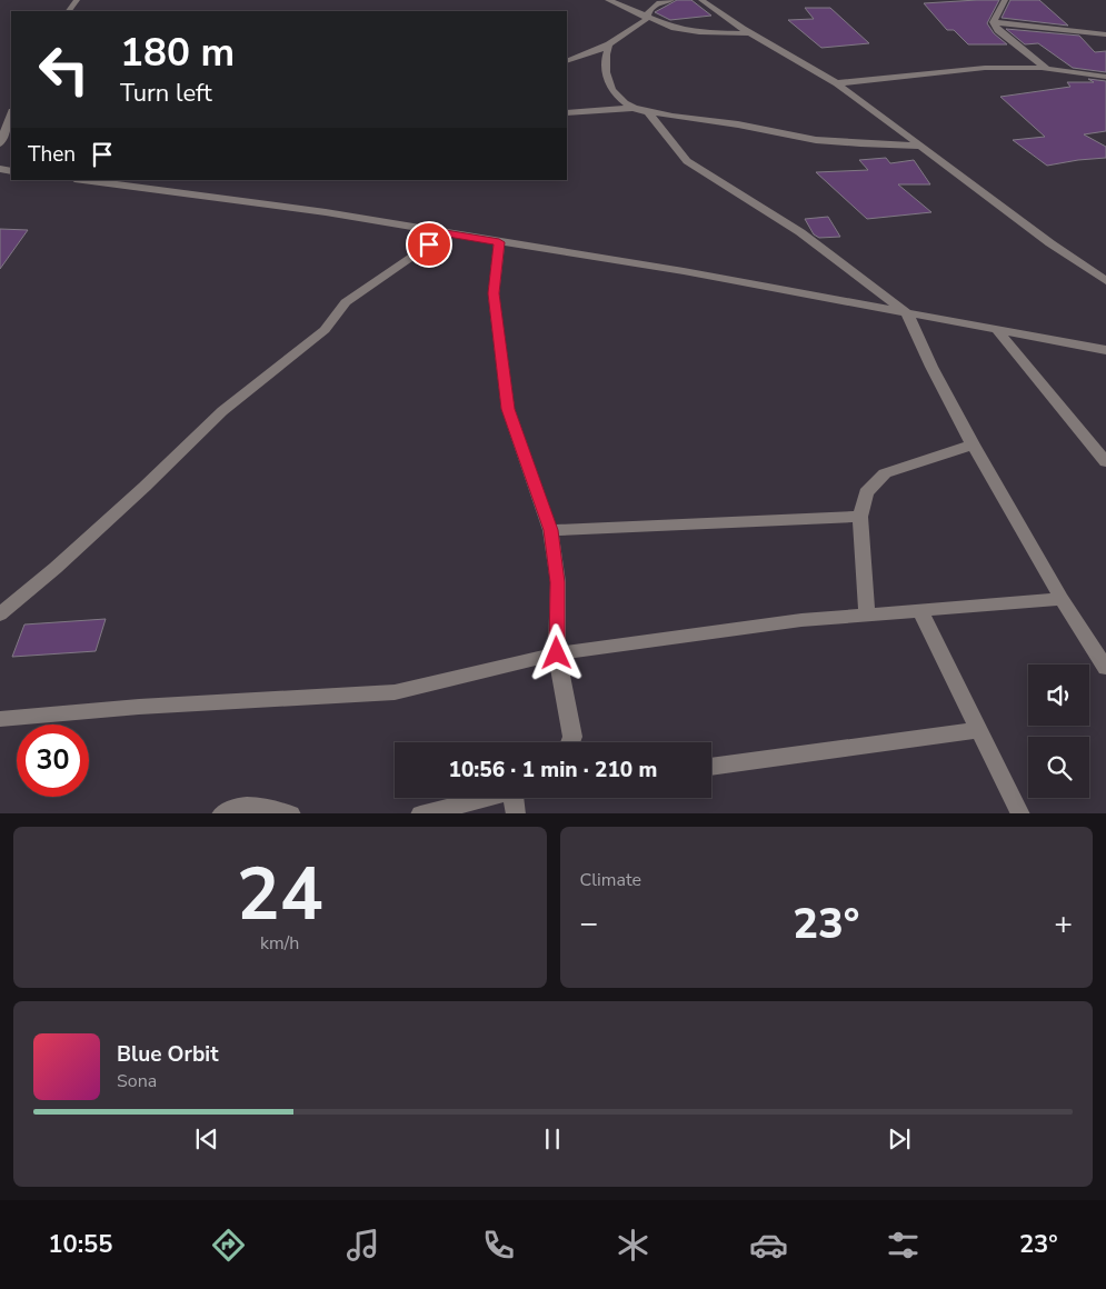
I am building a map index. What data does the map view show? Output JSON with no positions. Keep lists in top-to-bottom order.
{
  "page": {
    "turn": ["180 m", "Turn left"],
    "then": "Then",
    "limit": "30",
    "trip": "10:56 · 1 min · 210 m",
    "tile": [
      ["24", "km/h"],
      "Climate"
    ],
    "heat": ["−", "23°", "+"],
    "song": ["Blue Orbit", "Sona"],
    "tabs": ["10:55", "23°"]
  }
}
